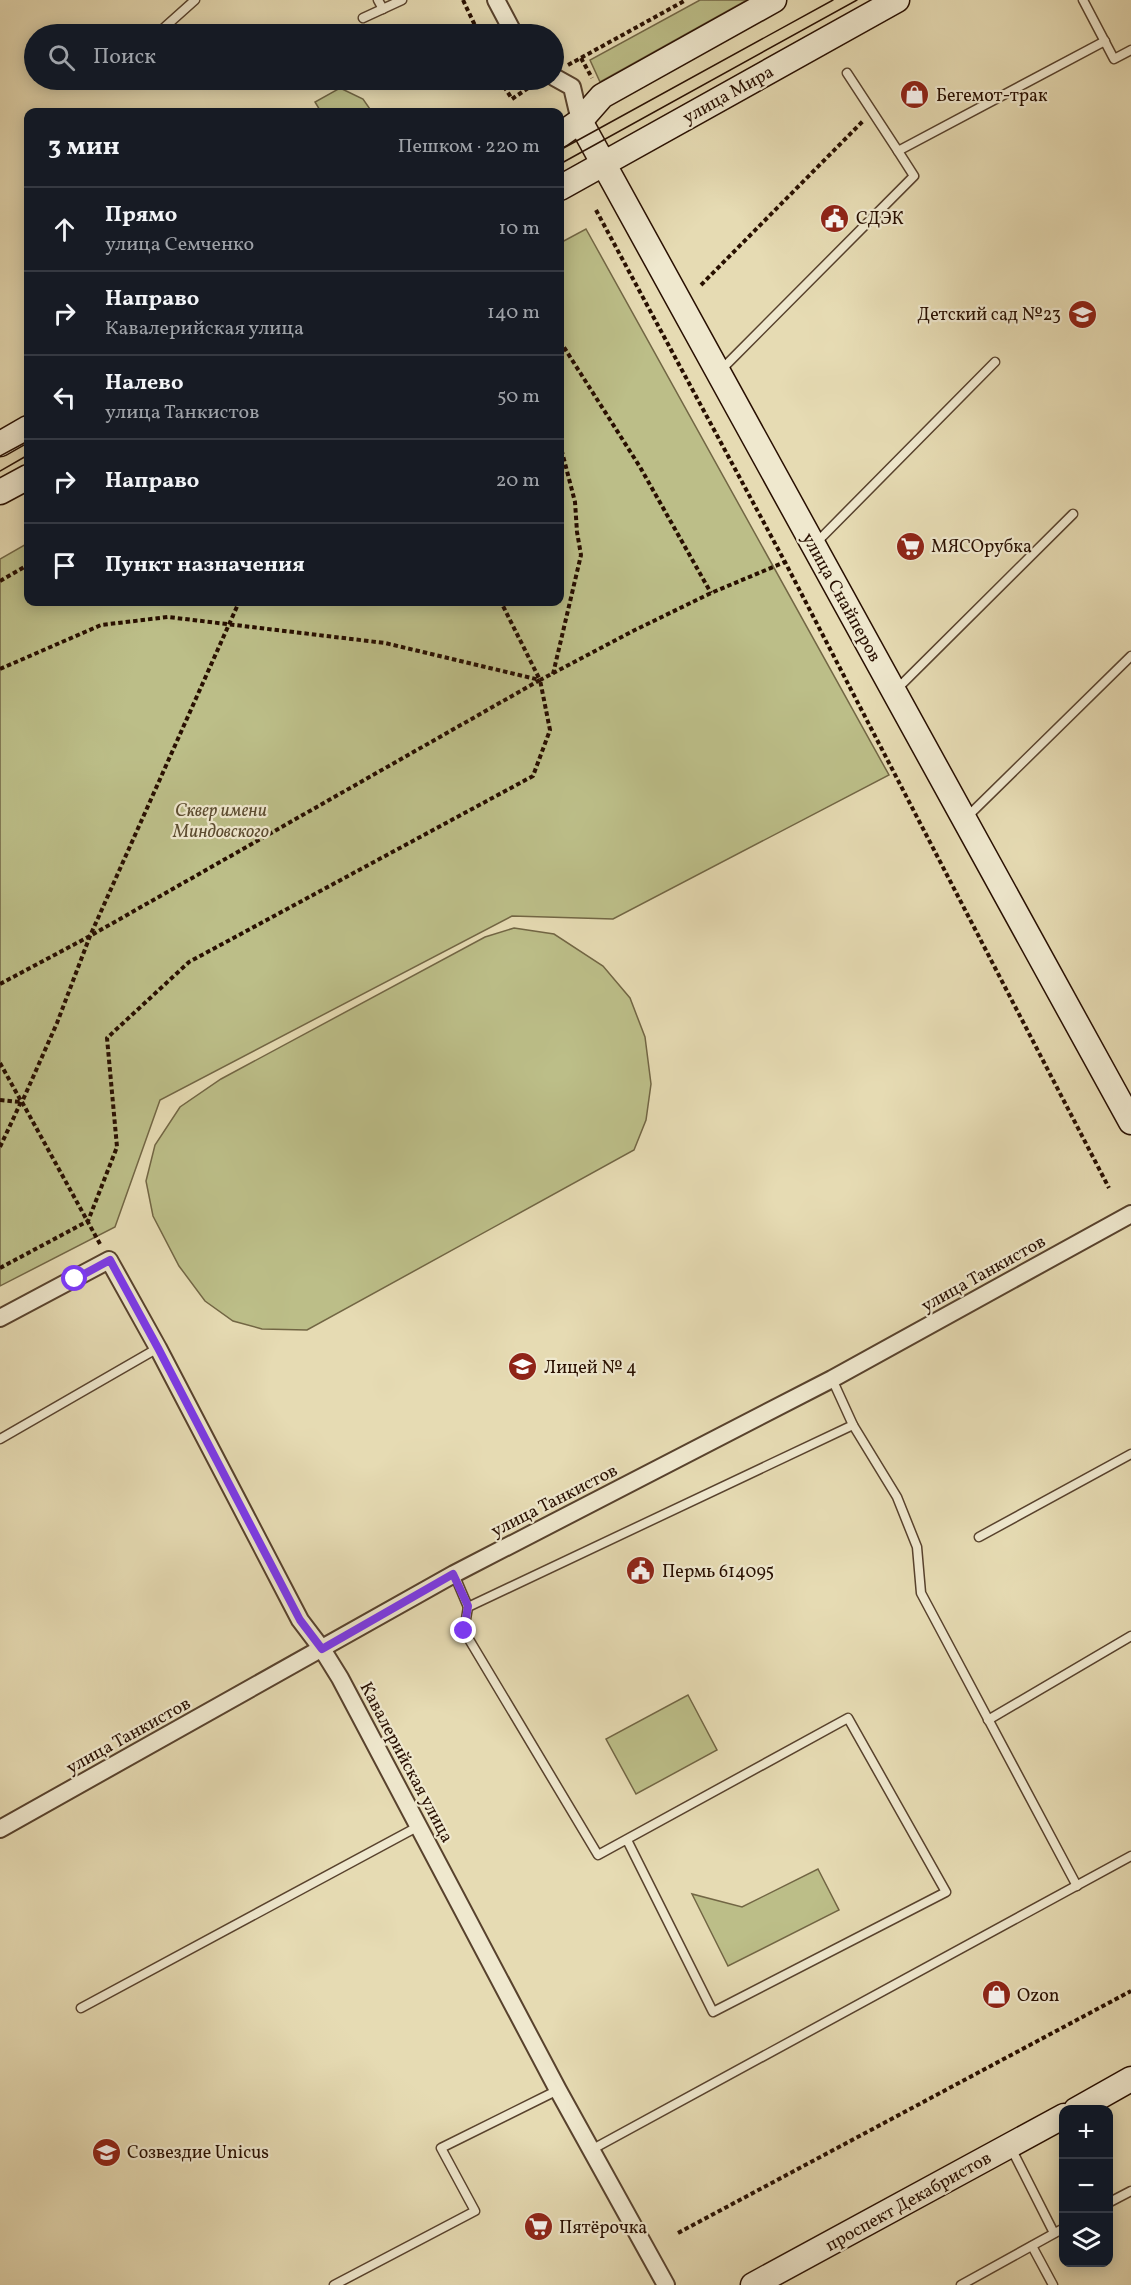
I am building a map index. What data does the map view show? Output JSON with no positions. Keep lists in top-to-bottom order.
{
  "streets": {
    "street": [
      "улица Мира",
      "улица Снайперов",
      "улица Танкистов",
      "Кавалерийская улица",
      "проспект Декабристов"
    ]
  },
  "crossings": [
    ["улица Мира", "улица Снайперов"],
    ["улица Танкистов", "Кавалерийская улица"]
  ],
  "parks": ["Сквер имени Миндовского"],
  "places": {
    "shop": ["Бегемот-трак", "Ozon"],
    "public building": ["СДЭК", "Пермь 614095"],
    "school or university": ["Детский сад №23", "Лицей № 4", "Созвездие Unicus"],
    "supermarket": ["МЯСОрубка", "Пятёрочка"]
  },
  "page": {
    "search": "Поиск",
    "heading": ["3 мин", "Пешком · 220 m"],
    "list": [
      ["Прямо", "улица Семченко", "10 m"],
      ["Направо", "Кавалерийская улица", "140 m"],
      ["Налево", "улица Танкистов", "50 m"],
      ["Направо", "20 m"],
      "Пункт назначения"
    ],
    "map_buttons": ["+", "−"]
  }
}
